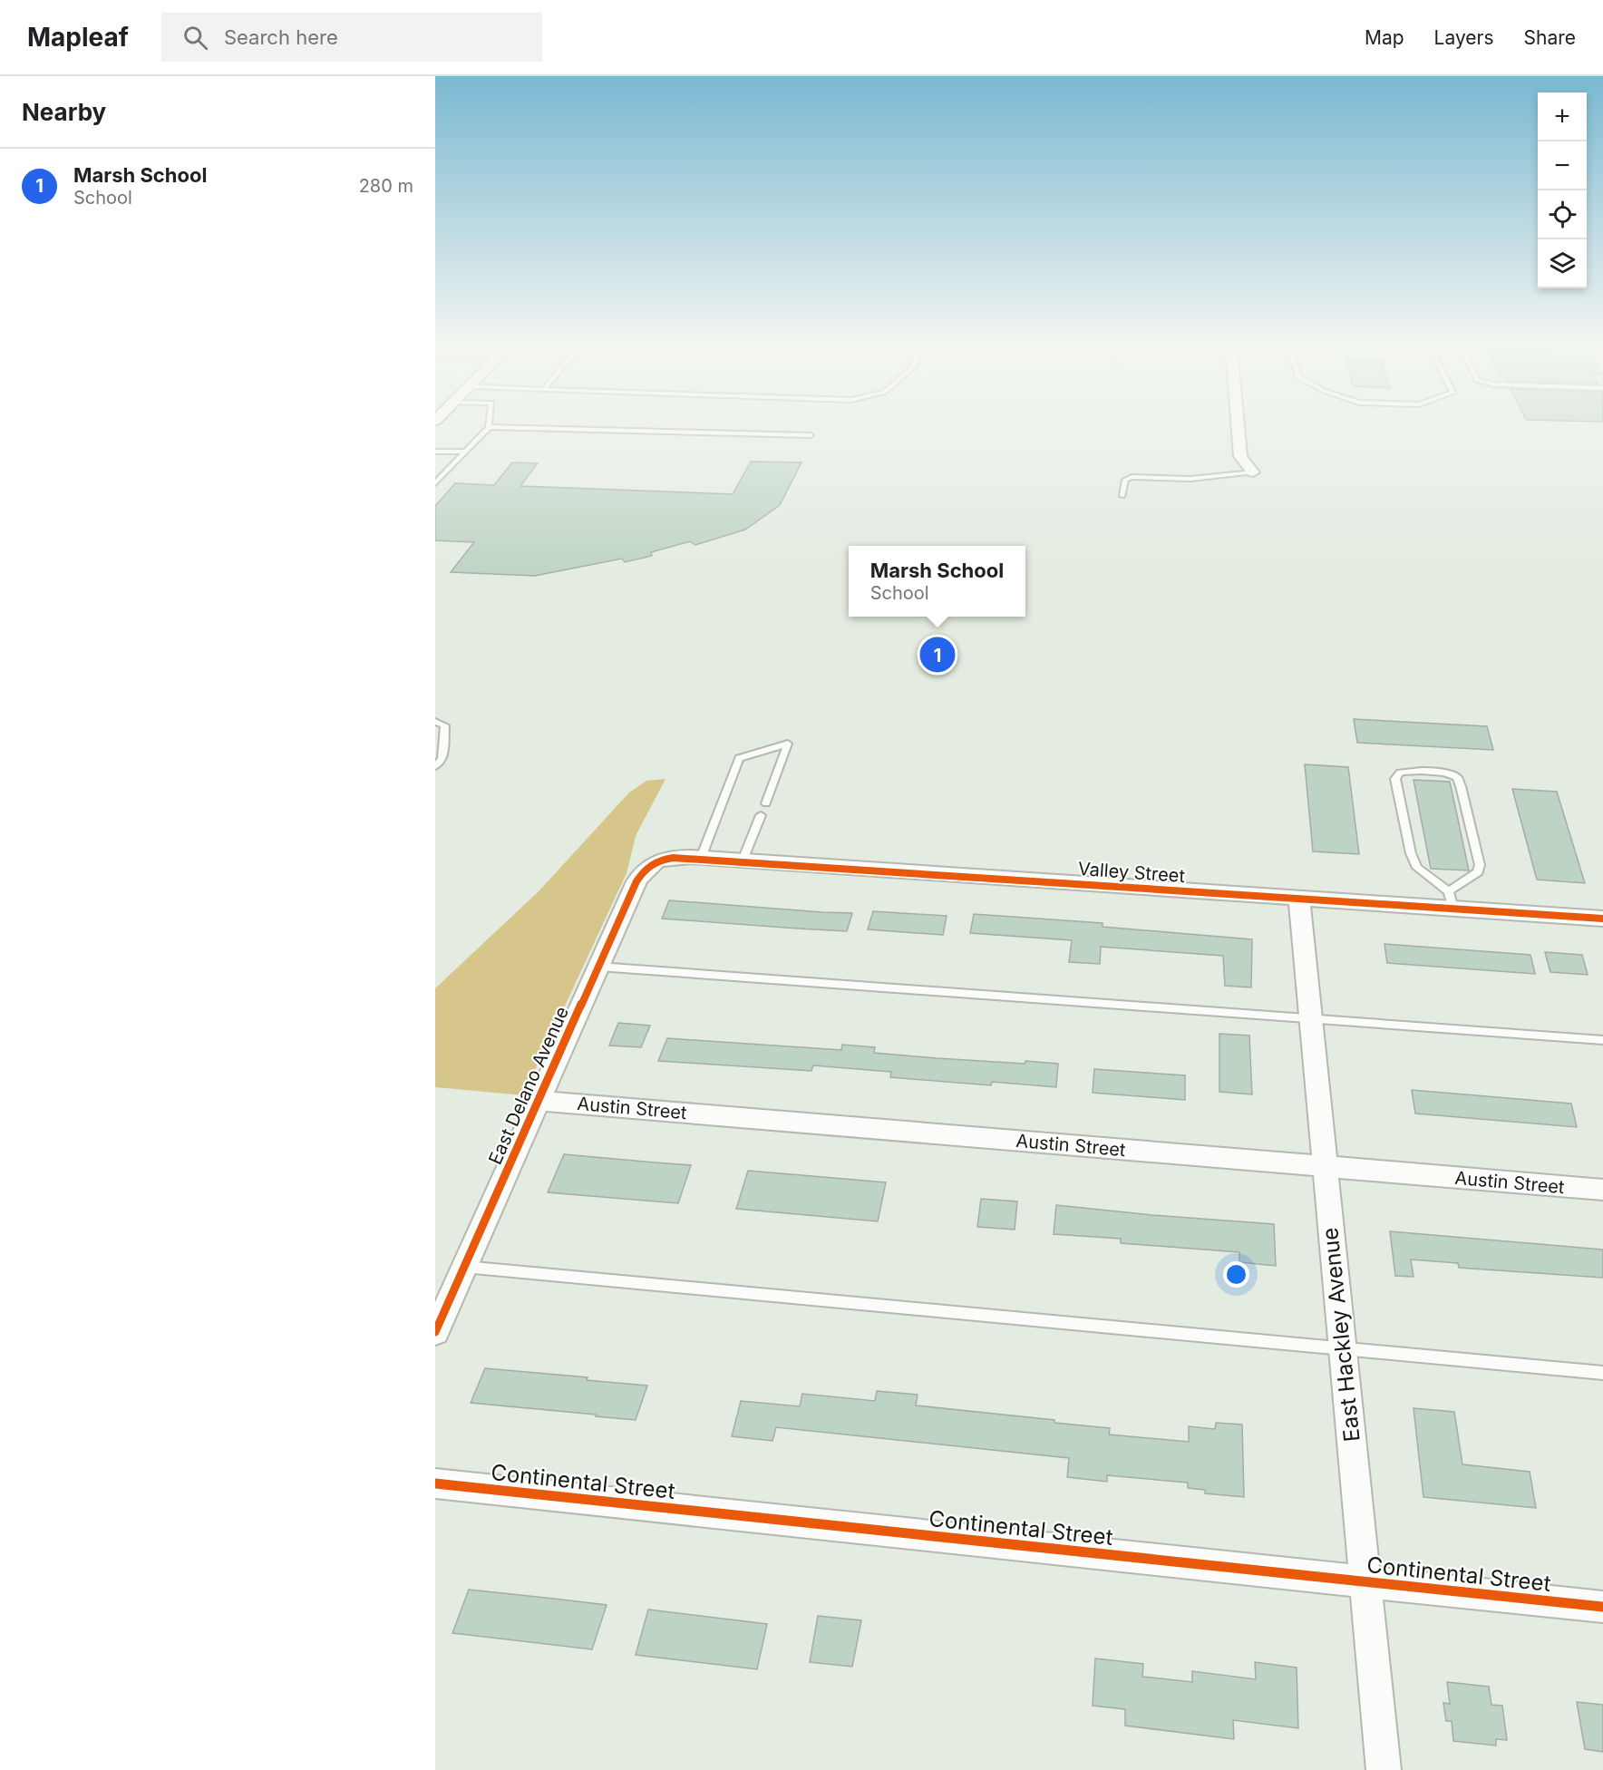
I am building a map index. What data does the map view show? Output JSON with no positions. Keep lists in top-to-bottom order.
{
  "streets": {
    "street": [
      "Valley Street",
      "East Delano Avenue",
      "Austin Street",
      "East Hackley Avenue",
      "Continental Street"
    ]
  },
  "crossings": [
    ["Valley Street", "East Delano Avenue"],
    ["Valley Street", "East Hackley Avenue"],
    ["East Delano Avenue", "Austin Street"],
    ["Austin Street", "East Hackley Avenue"],
    ["East Hackley Avenue", "Continental Street"]
  ],
  "page": {
    "header": "Mapleaf",
    "search": "Search here",
    "nav": ["Map", "Layers", "Share"],
    "heading": "Nearby",
    "map_buttons": ["+", "−"],
    "list": [
      {
        "mark": "1",
        "name": "Marsh School",
        "note": "School",
        "value": "280 m"
      }
    ],
    "popup": ["Marsh School", "School"],
    "pins": "1"
  }
}
